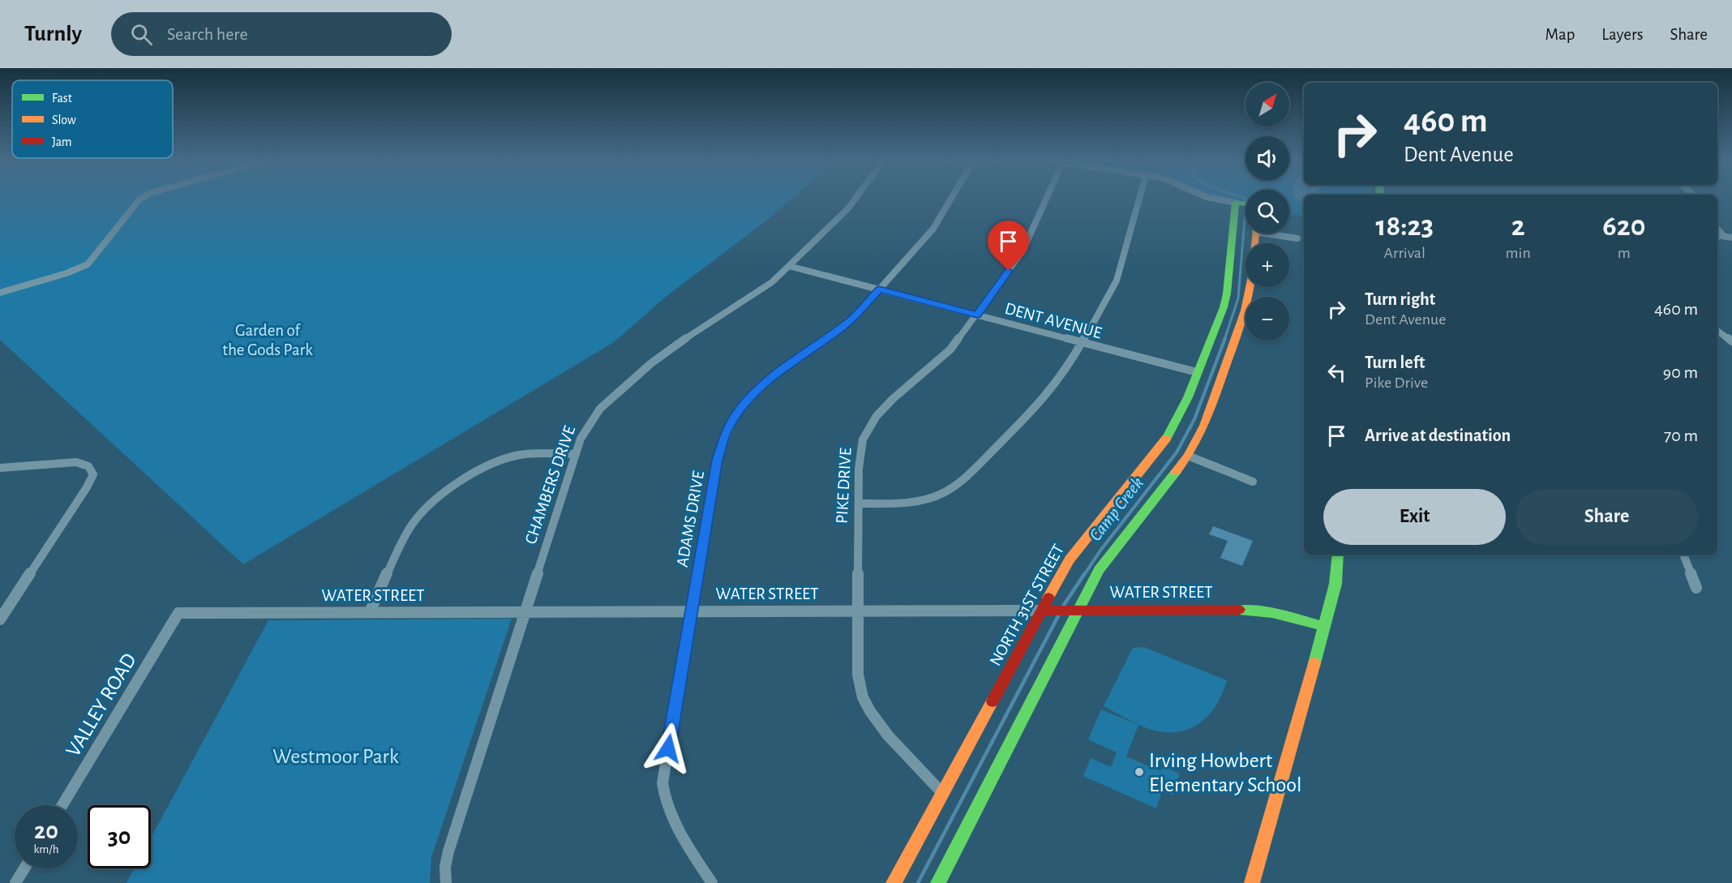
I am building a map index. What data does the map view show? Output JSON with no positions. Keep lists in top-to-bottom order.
{
  "streets": {
    "street": [
      "DENT AVENUE",
      "CHAMBERS DRIVE",
      "PIKE DRIVE",
      "ADAMS DRIVE",
      "WATER STREET",
      "NORTH 31ST STREET",
      "VALLEY ROAD"
    ]
  },
  "crossings": [
    ["DENT AVENUE", "CHAMBERS DRIVE"],
    ["DENT AVENUE", "PIKE DRIVE"],
    ["DENT AVENUE", "ADAMS DRIVE"],
    ["DENT AVENUE", "NORTH 31ST STREET"],
    ["CHAMBERS DRIVE", "WATER STREET"],
    ["PIKE DRIVE", "WATER STREET"],
    ["PIKE DRIVE", "NORTH 31ST STREET"],
    ["ADAMS DRIVE", "WATER STREET"],
    ["WATER STREET", "NORTH 31ST STREET"],
    ["WATER STREET", "VALLEY ROAD"]
  ],
  "water": ["Camp Creek"],
  "parks": ["Garden of the Gods Park", "Westmoor Park"],
  "places": ["Irving Howbert Elementary School"],
  "legend": ["Fast", "Slow", "Jam"],
  "north": "top right",
  "page": {
    "header": "Turnly",
    "search": "Search here",
    "nav": ["Map", "Layers", "Share"],
    "map_buttons": ["+", "−"],
    "turn": ["460 m", "Dent Avenue"],
    "eta": [
      "18:23",
      "Arrival",
      "2",
      "min",
      "620",
      "m"
    ],
    "list": [
      {
        "name": "Turn right",
        "note": "Dent Avenue",
        "value": "460 m"
      },
      {
        "name": "Turn left",
        "note": "Pike Drive",
        "value": "90 m"
      },
      {
        "name": "Arrive at destination",
        "value": "70 m"
      }
    ],
    "buttons": ["Exit", "Share"],
    "speed": "20 km/h",
    "limit": "30"
  }
}
